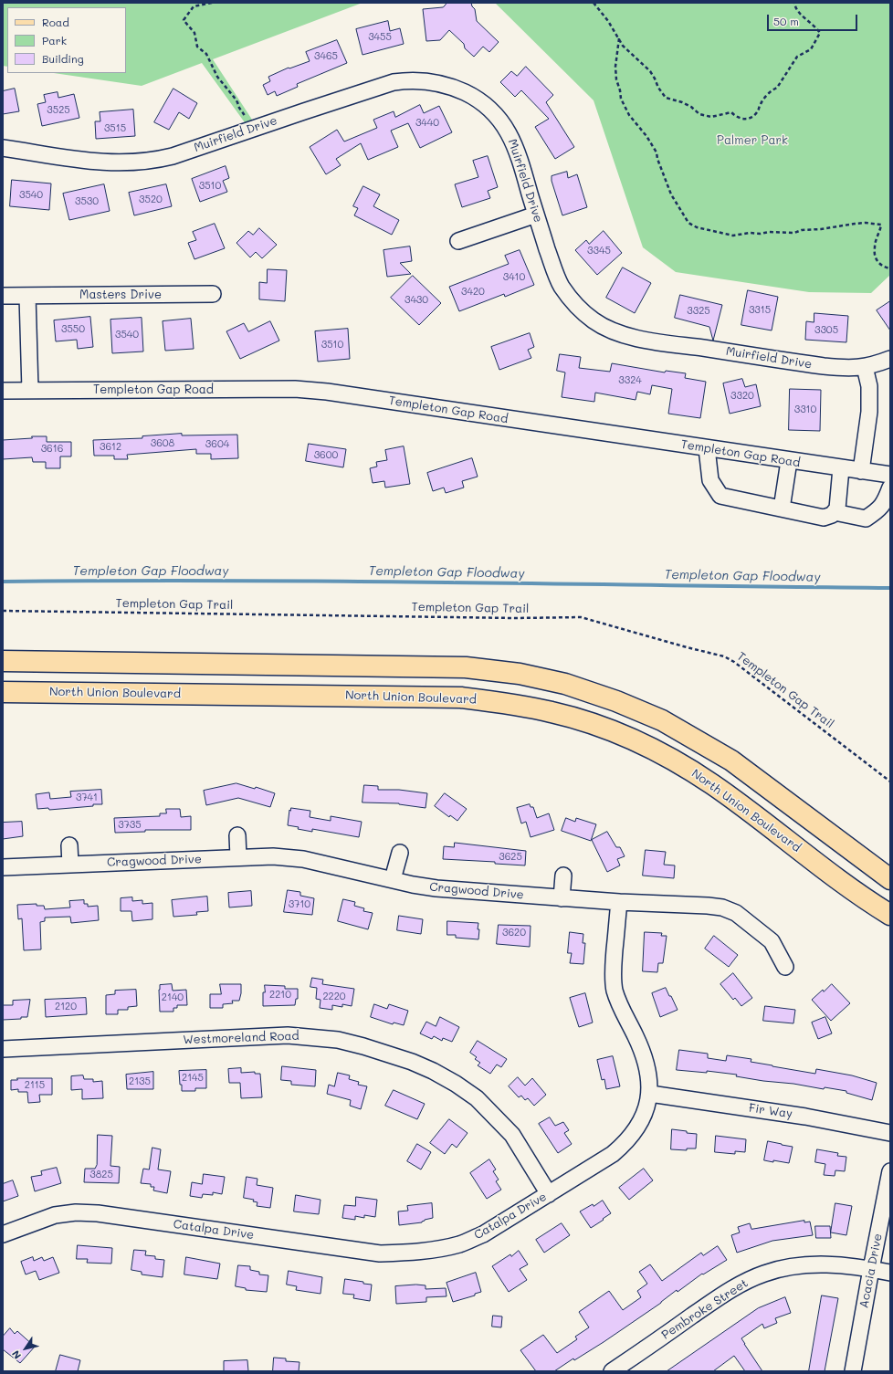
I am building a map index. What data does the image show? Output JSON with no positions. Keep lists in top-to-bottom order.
{
  "streets": {
    "main road": ["North Union Boulevard"],
    "street": [
      "Muirfield Drive",
      "Masters Drive",
      "Templeton Gap Road",
      "Cragwood Drive",
      "Westmoreland Road",
      "Fir Way",
      "Catalpa Drive",
      "Acacia Drive",
      "Pembroke Street"
    ],
    "path": ["Templeton Gap Trail"]
  },
  "crossings": [
    ["Cragwood Drive", "Catalpa Drive"],
    ["Westmoreland Road", "Catalpa Drive"],
    ["Fir Way", "Catalpa Drive"],
    ["Acacia Drive", "Pembroke Street"]
  ],
  "water": ["Templeton Gap Floodway"],
  "parks": ["Palmer Park"],
  "house_numbers": [
    "3455",
    "3465",
    "3525",
    "3440",
    "3515",
    "3510",
    "3540",
    "3520",
    "3530",
    "3345",
    "3410",
    "3420",
    "3430",
    "3315",
    "3325",
    "3550",
    "3305",
    "3540",
    "3510",
    "3324",
    "3320",
    "3310",
    "3608",
    "3604",
    "3612",
    "3616",
    "3600",
    "3741",
    "3735",
    "3625",
    "3710",
    "3620",
    "2210",
    "2220",
    "2140",
    "2120",
    "2145",
    "2135",
    "2115",
    "3825"
  ],
  "legend": ["Road", "Park", "Building"],
  "scale_bar": "50 m",
  "north": "bottom left"
}
